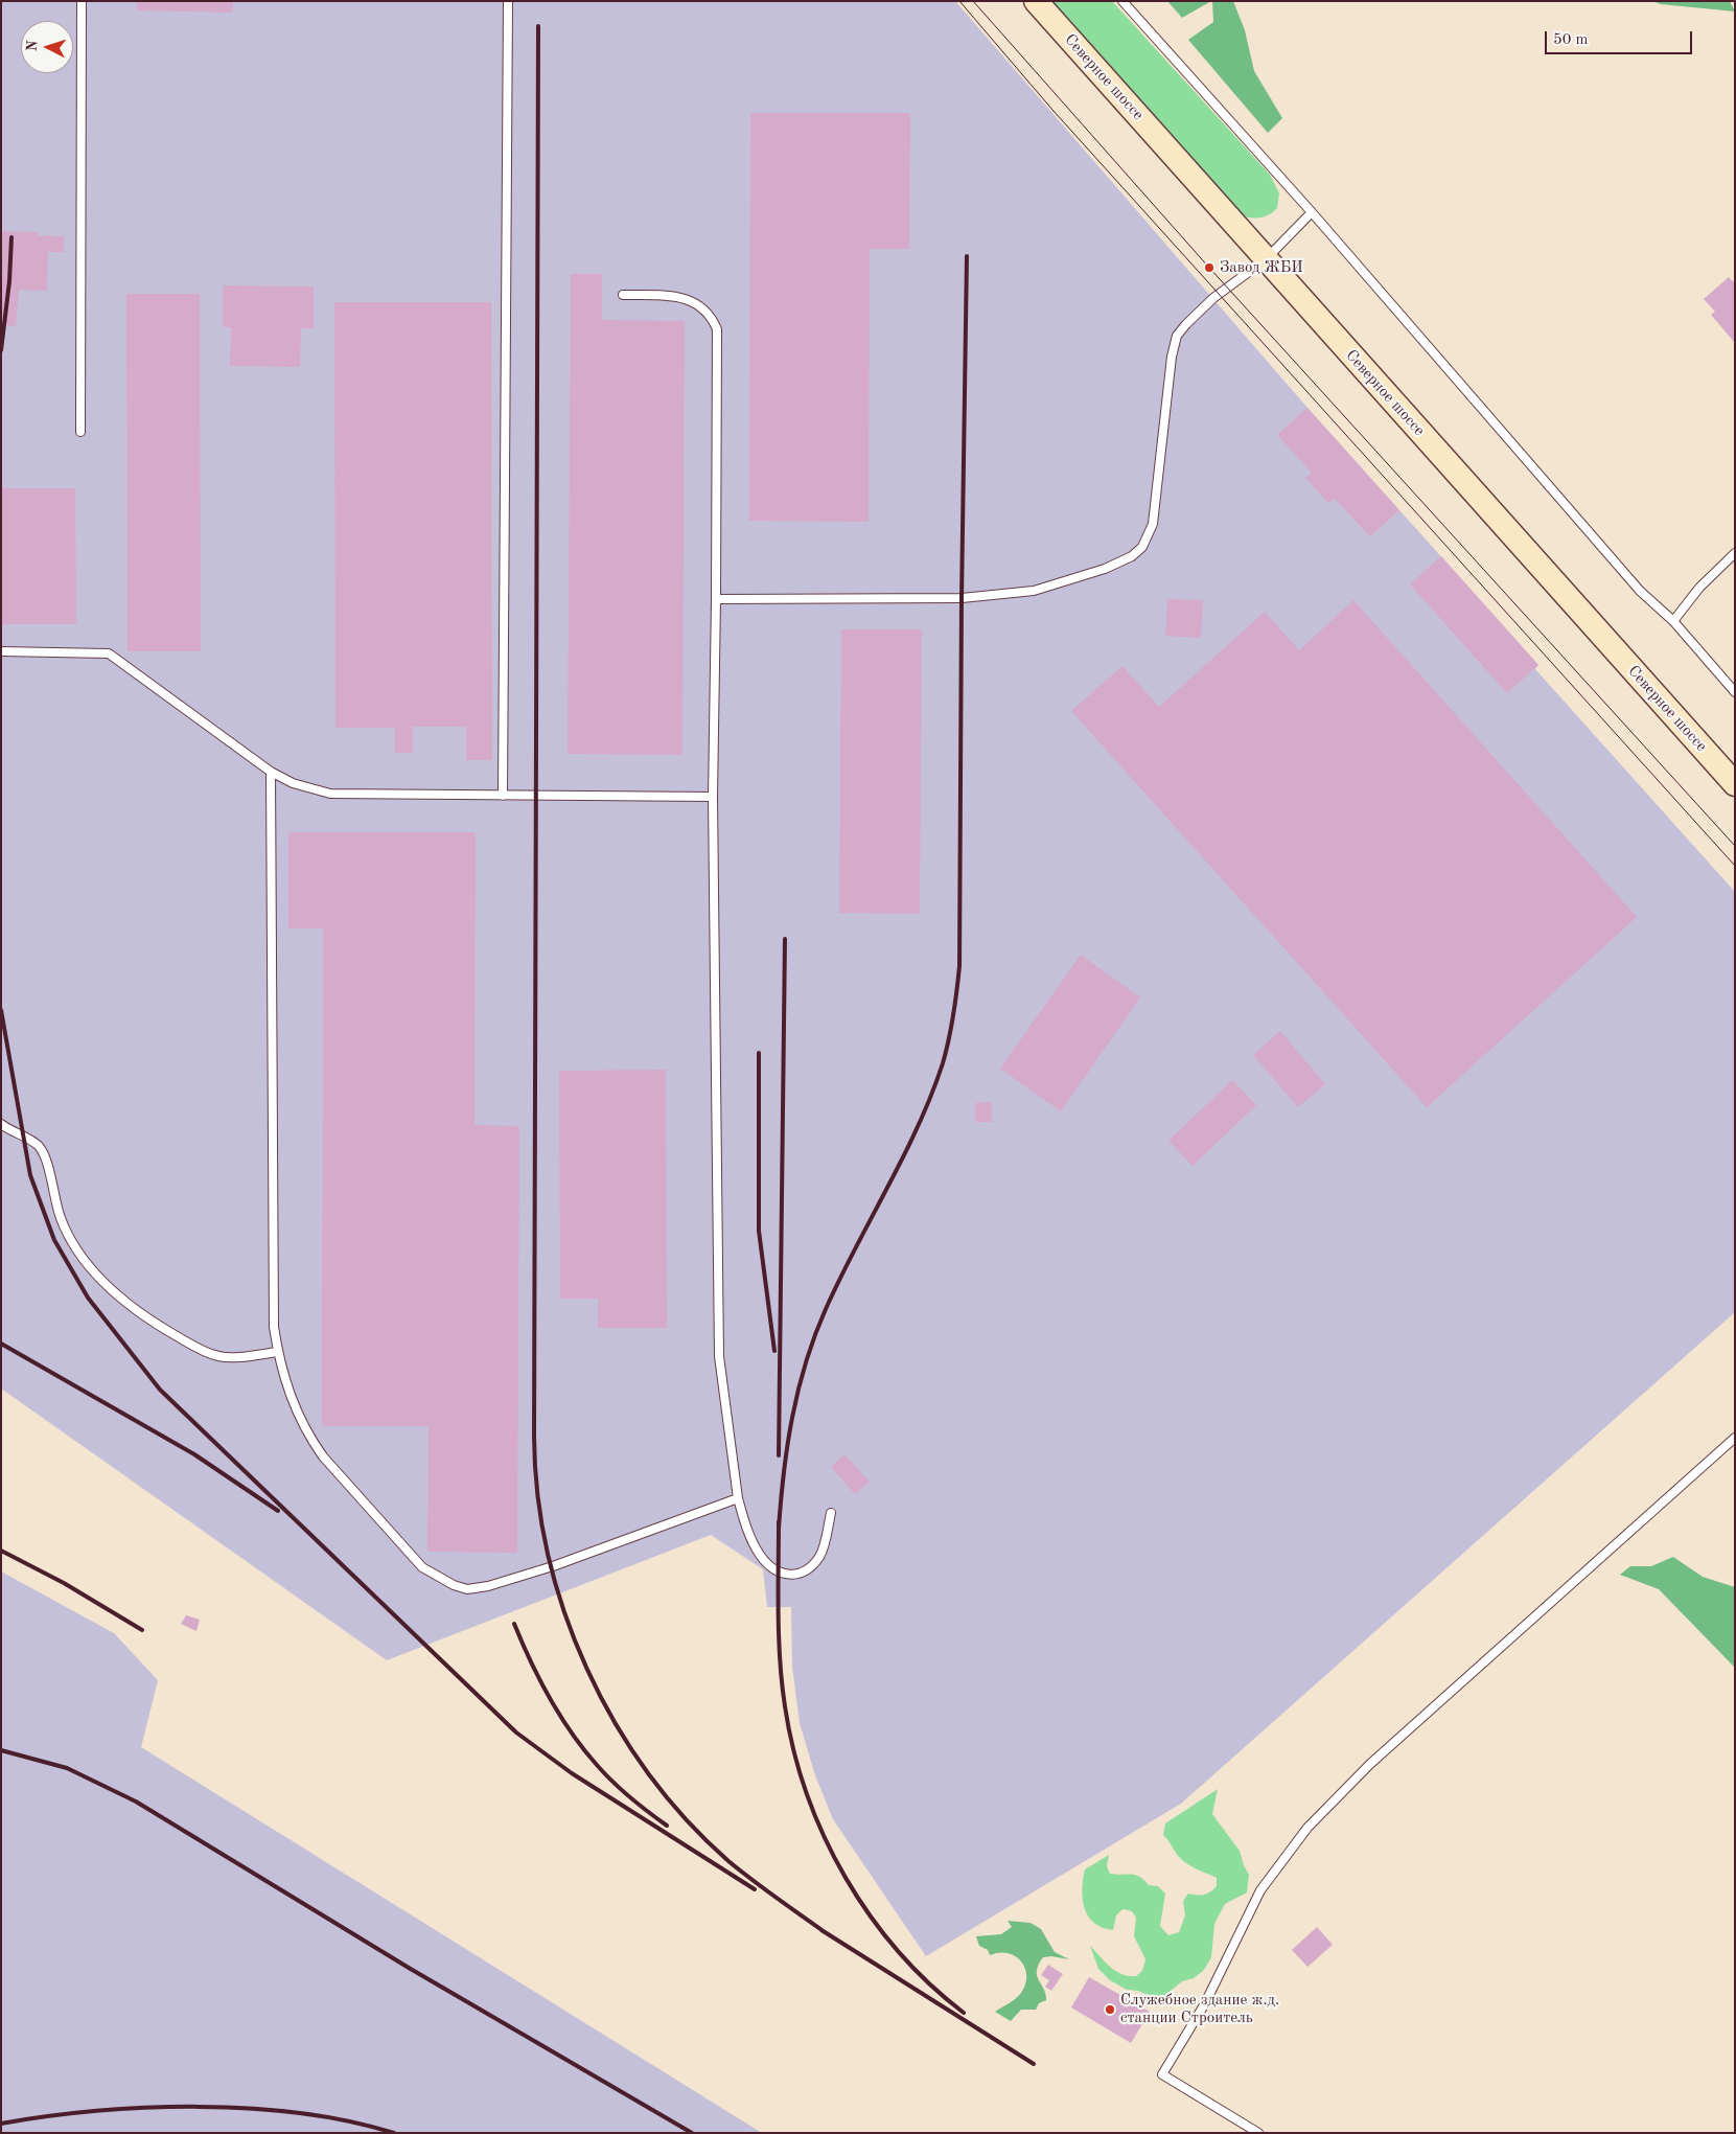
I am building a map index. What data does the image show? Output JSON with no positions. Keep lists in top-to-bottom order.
{
  "streets": {
    "main road": ["Северное шоссе"]
  },
  "places": ["Завод ЖБИ", "Служебное здание ж.д. станции Строитель"],
  "scale_bar": "50 m",
  "north": "left"
}
